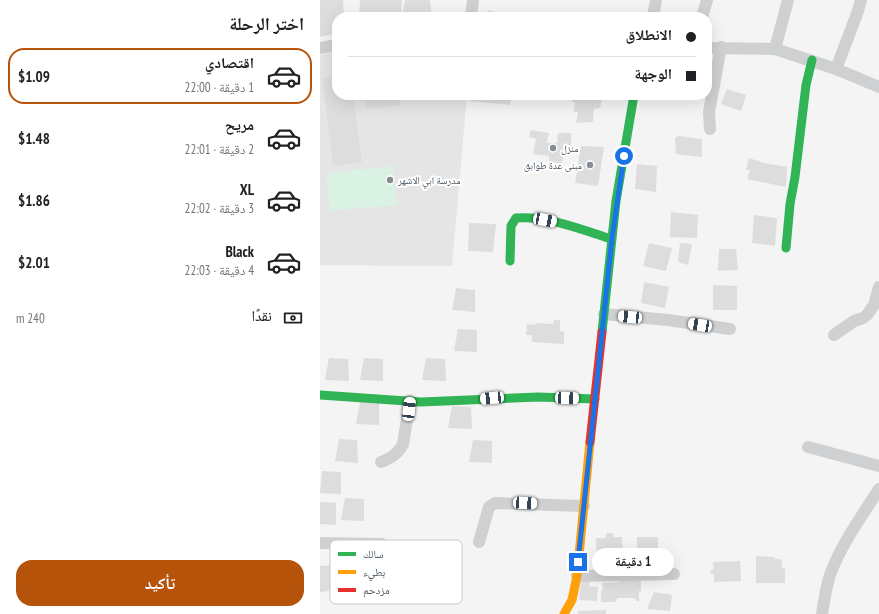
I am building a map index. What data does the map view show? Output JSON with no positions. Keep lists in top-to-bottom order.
{
  "places": ["منزل", "مبنى عدة طوابق", "مدرسة ابي الاشهر"],
  "legend": ["سالك", "بطيء", "مزدحم"],
  "page": {
    "heading": "اختر الرحلة",
    "banner": ["الانطلاق", "الوجهة"],
    "list": [
      {
        "name": "اقتصادي",
        "note": "1 دقيقة · 22:00",
        "value": "$1.09"
      },
      {
        "name": "مريح",
        "note": "2 دقيقة · 22:01",
        "value": "$1.48"
      },
      {
        "name": "XL",
        "note": "3 دقيقة · 22:02",
        "value": "$1.86"
      },
      {
        "name": "Black",
        "note": "4 دقيقة · 22:03",
        "value": "$2.01"
      }
    ],
    "pay": ["نقدًا", "240 m"],
    "bubble": "1 دقيقة",
    "buttons": "تأكيد"
  }
}
